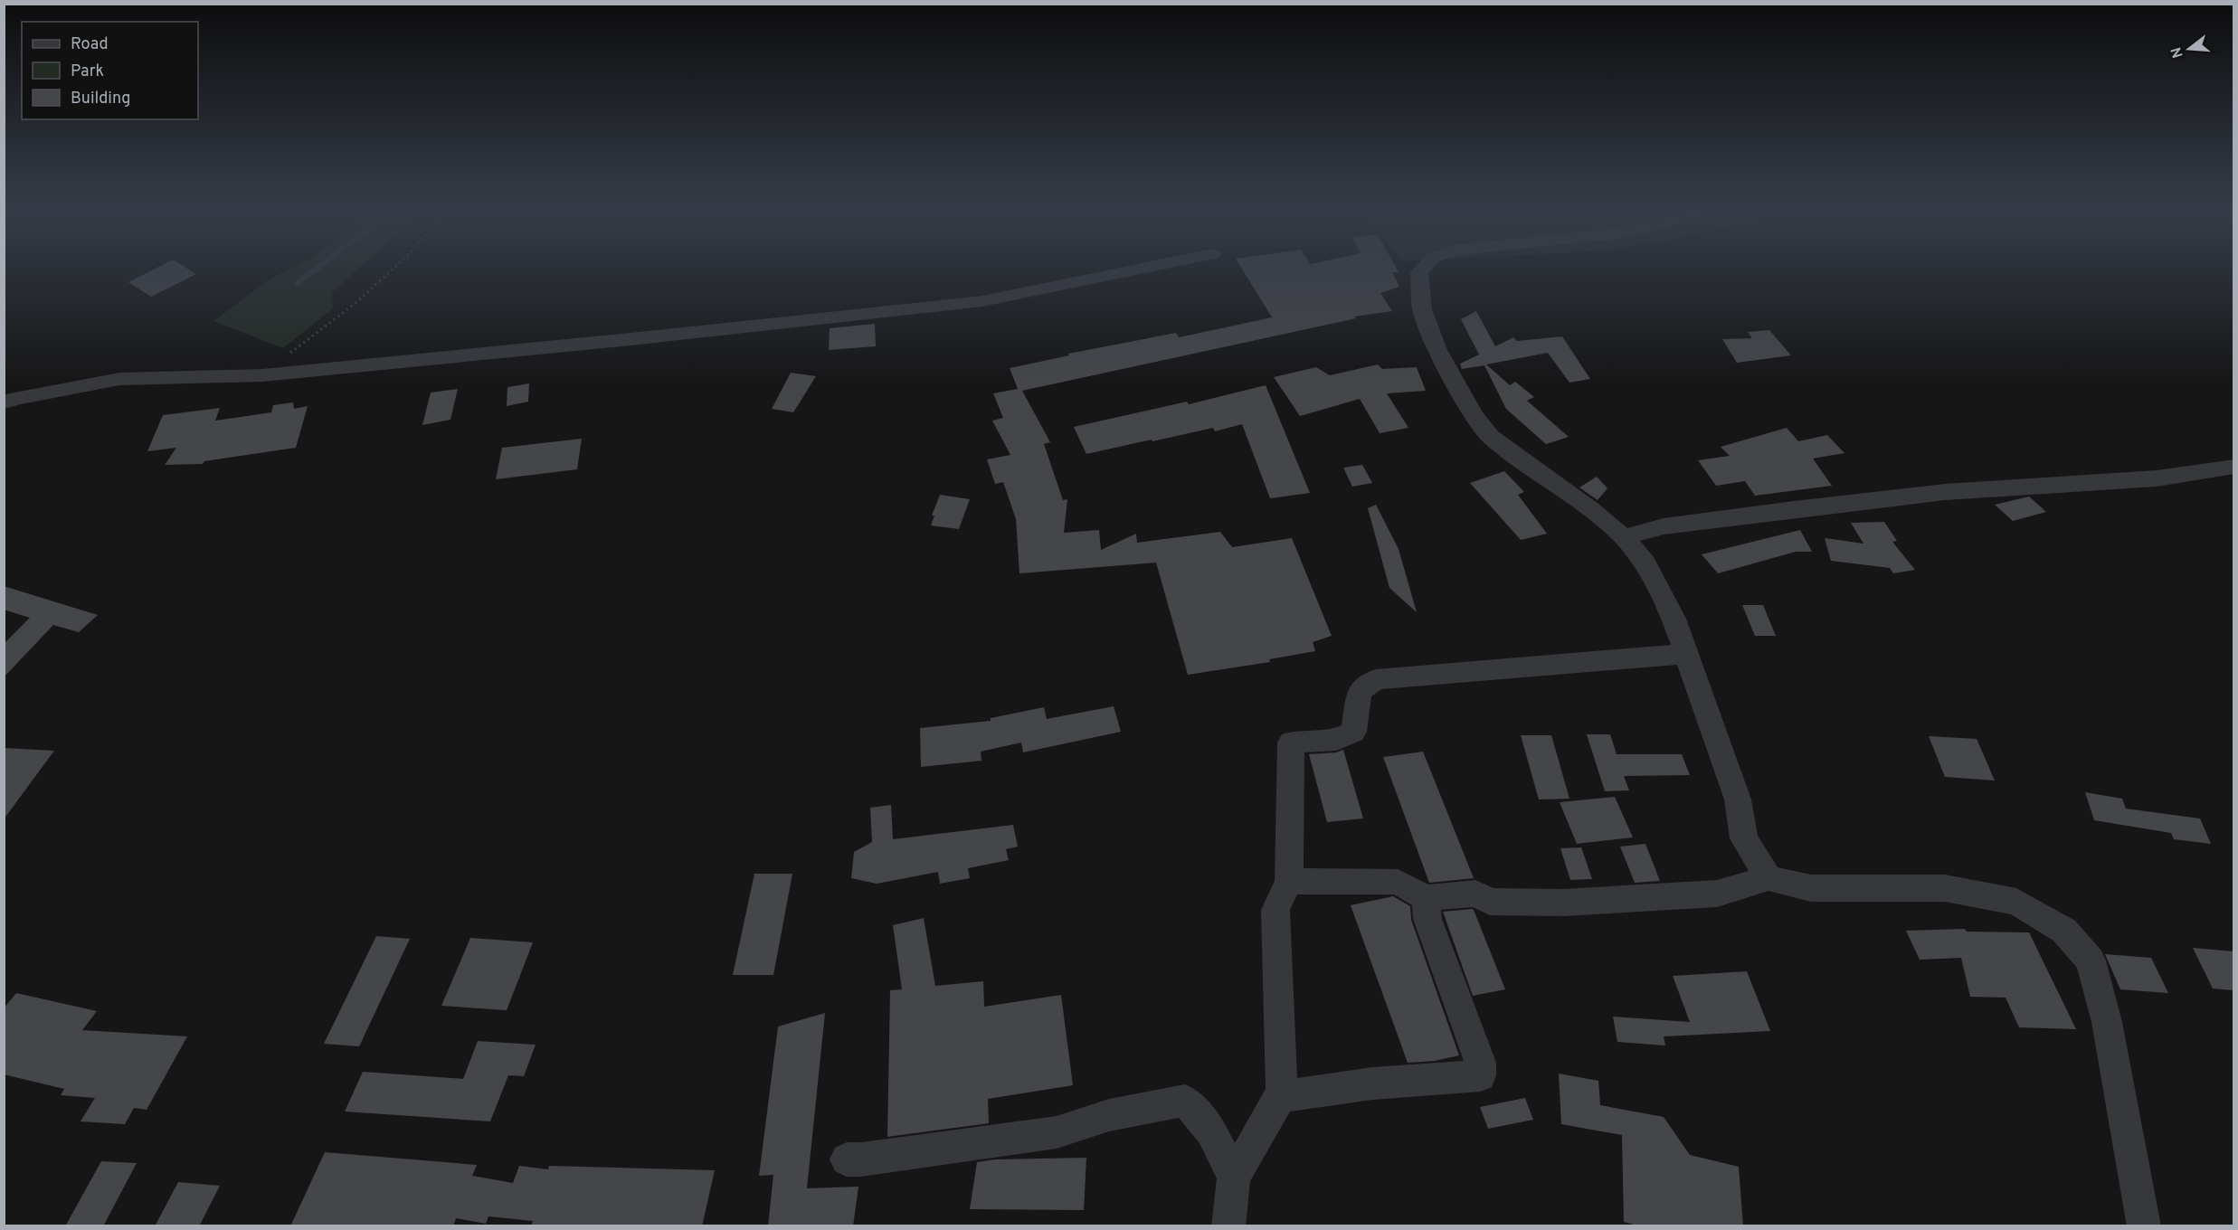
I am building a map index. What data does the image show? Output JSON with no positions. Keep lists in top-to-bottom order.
{
  "legend": ["Road", "Park", "Building"],
  "north": "left"
}
